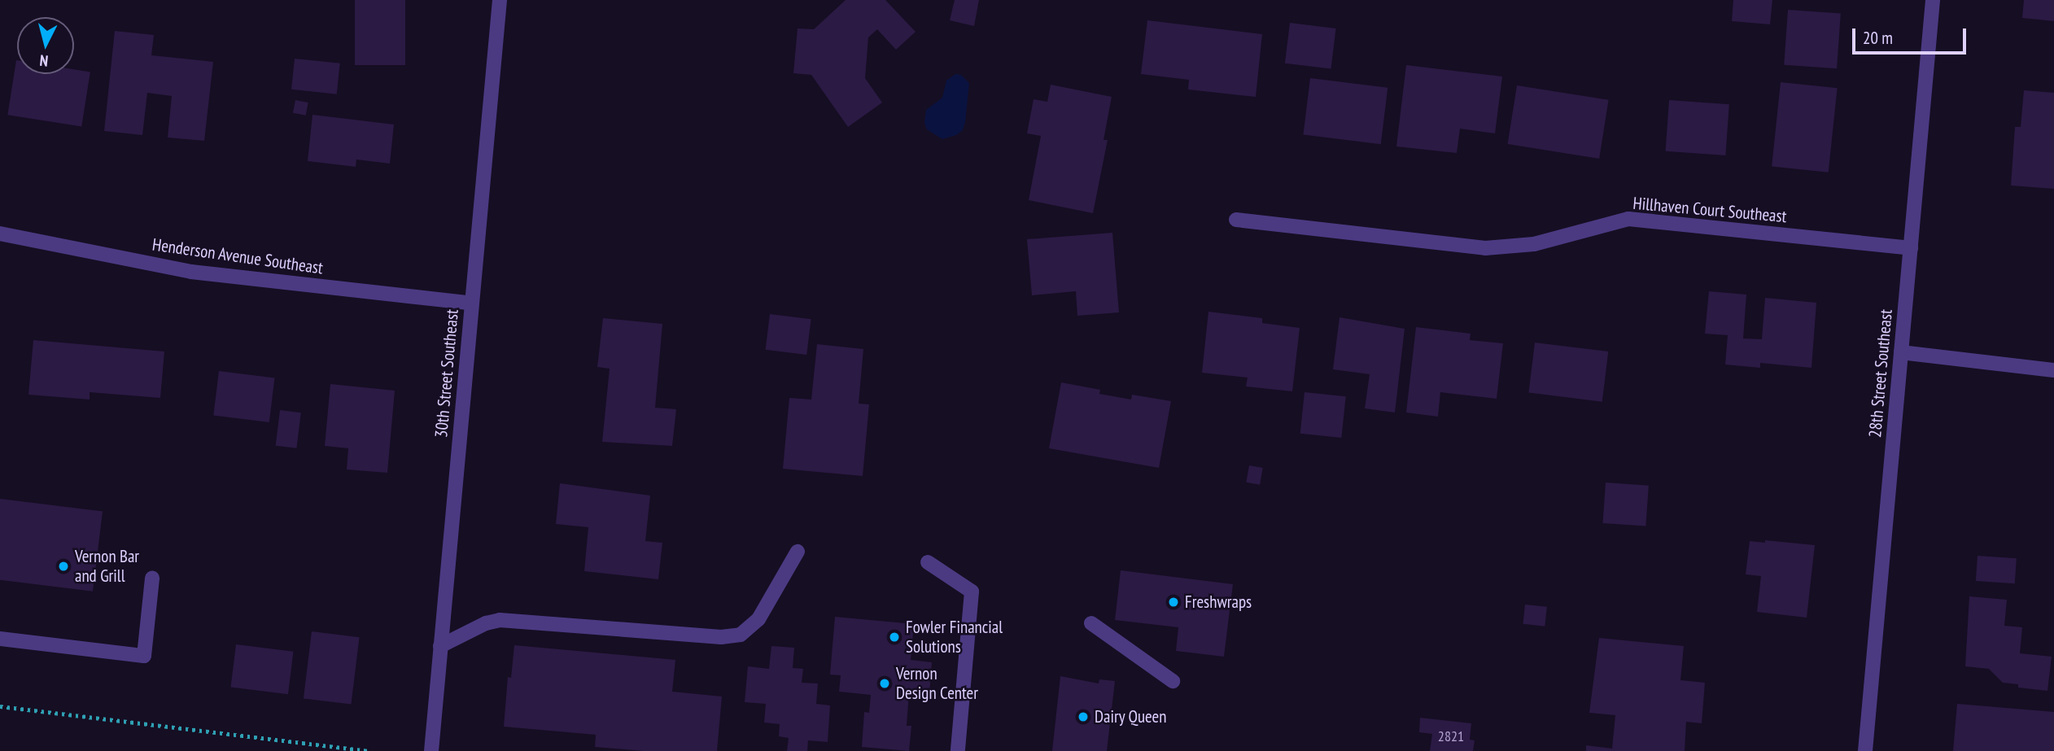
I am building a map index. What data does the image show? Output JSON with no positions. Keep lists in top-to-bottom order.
{
  "streets": {
    "street": [
      "Hillhaven Court Southeast",
      "Henderson Avenue Southeast",
      "30th Street Southeast",
      "28th Street Southeast"
    ]
  },
  "crossings": [
    ["Hillhaven Court Southeast", "28th Street Southeast"],
    ["Henderson Avenue Southeast", "30th Street Southeast"]
  ],
  "places": [
    "Vernon Bar and Grill",
    "Freshwraps",
    "Fowler Financial Solutions",
    "Vernon Design Center",
    "Dairy Queen"
  ],
  "house_numbers": ["2821"],
  "scale_bar": "20 m",
  "north": "bottom"
}
